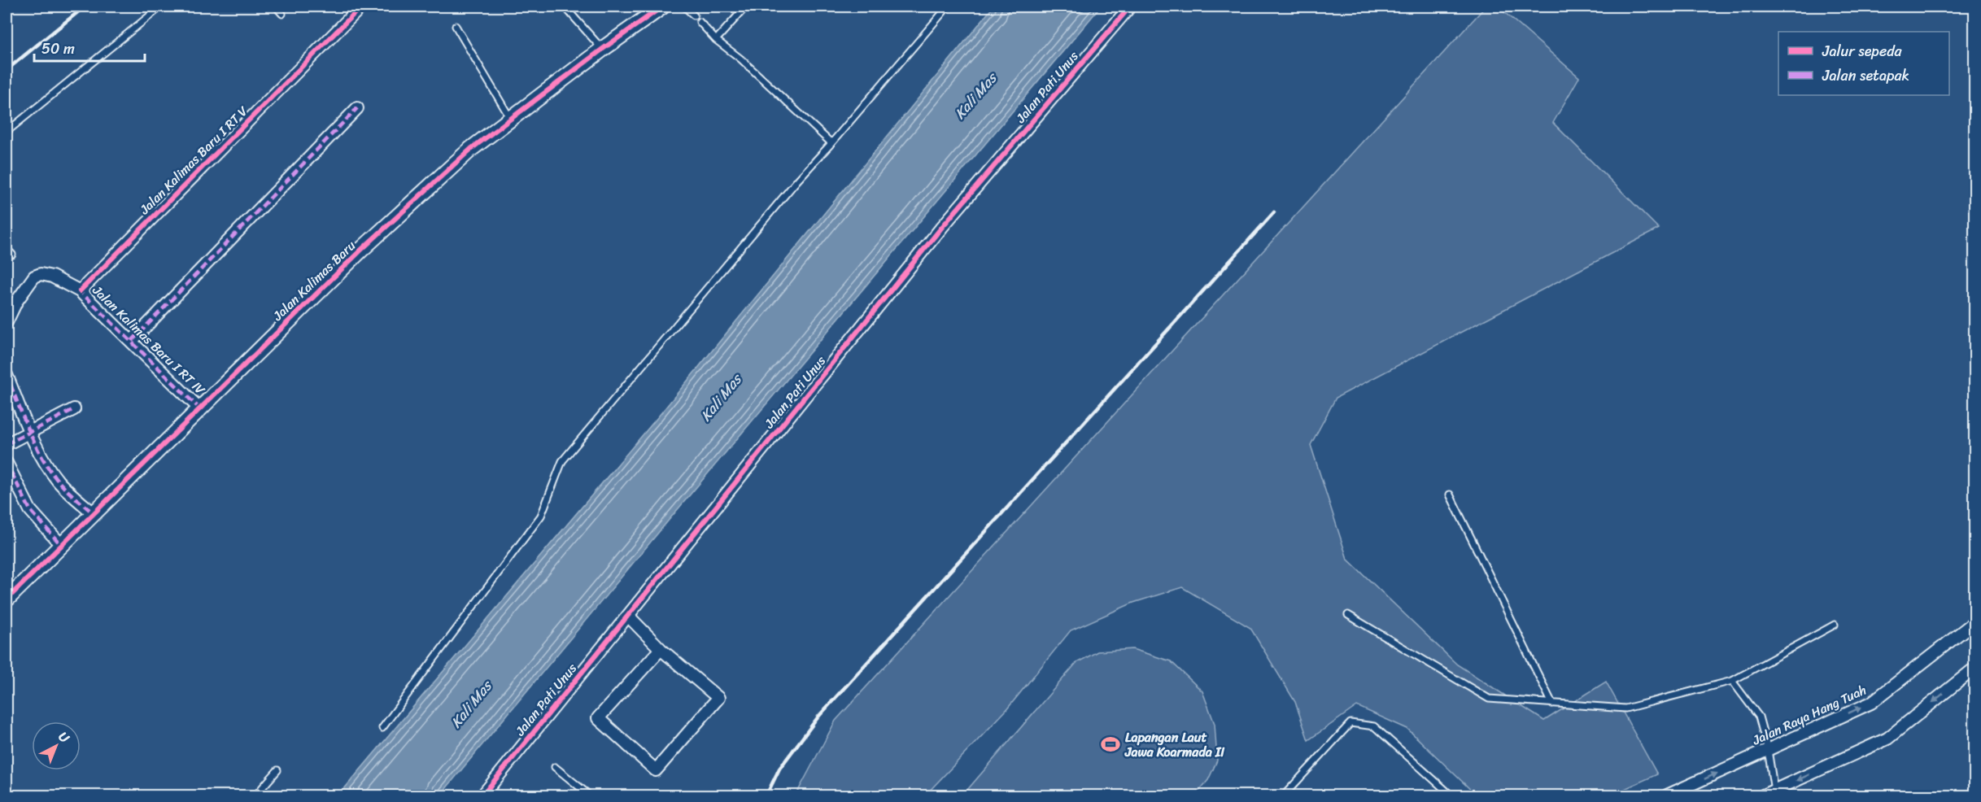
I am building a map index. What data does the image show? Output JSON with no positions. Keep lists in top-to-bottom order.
{
  "streets": {
    "street": [
      "Jalan Pati Unus",
      "Jalan Kalimas Baru I RT V",
      "Jalan Kalimas Baru",
      "Jalan Kalimas Baru I RT IV",
      "Jalan Raya Hang Tuah"
    ]
  },
  "crossings": [
    ["Jalan Kalimas Baru I RT V", "Jalan Kalimas Baru I RT IV"],
    ["Jalan Kalimas Baru", "Jalan Kalimas Baru I RT IV"]
  ],
  "water": ["Kali Mas"],
  "places": {
    "sports": ["Lapangan Laut Jawa Koarmada II"]
  },
  "legend": ["Jalur sepeda", "Jalan setapak"],
  "scale_bar": "50 m",
  "north": "top right"
}
